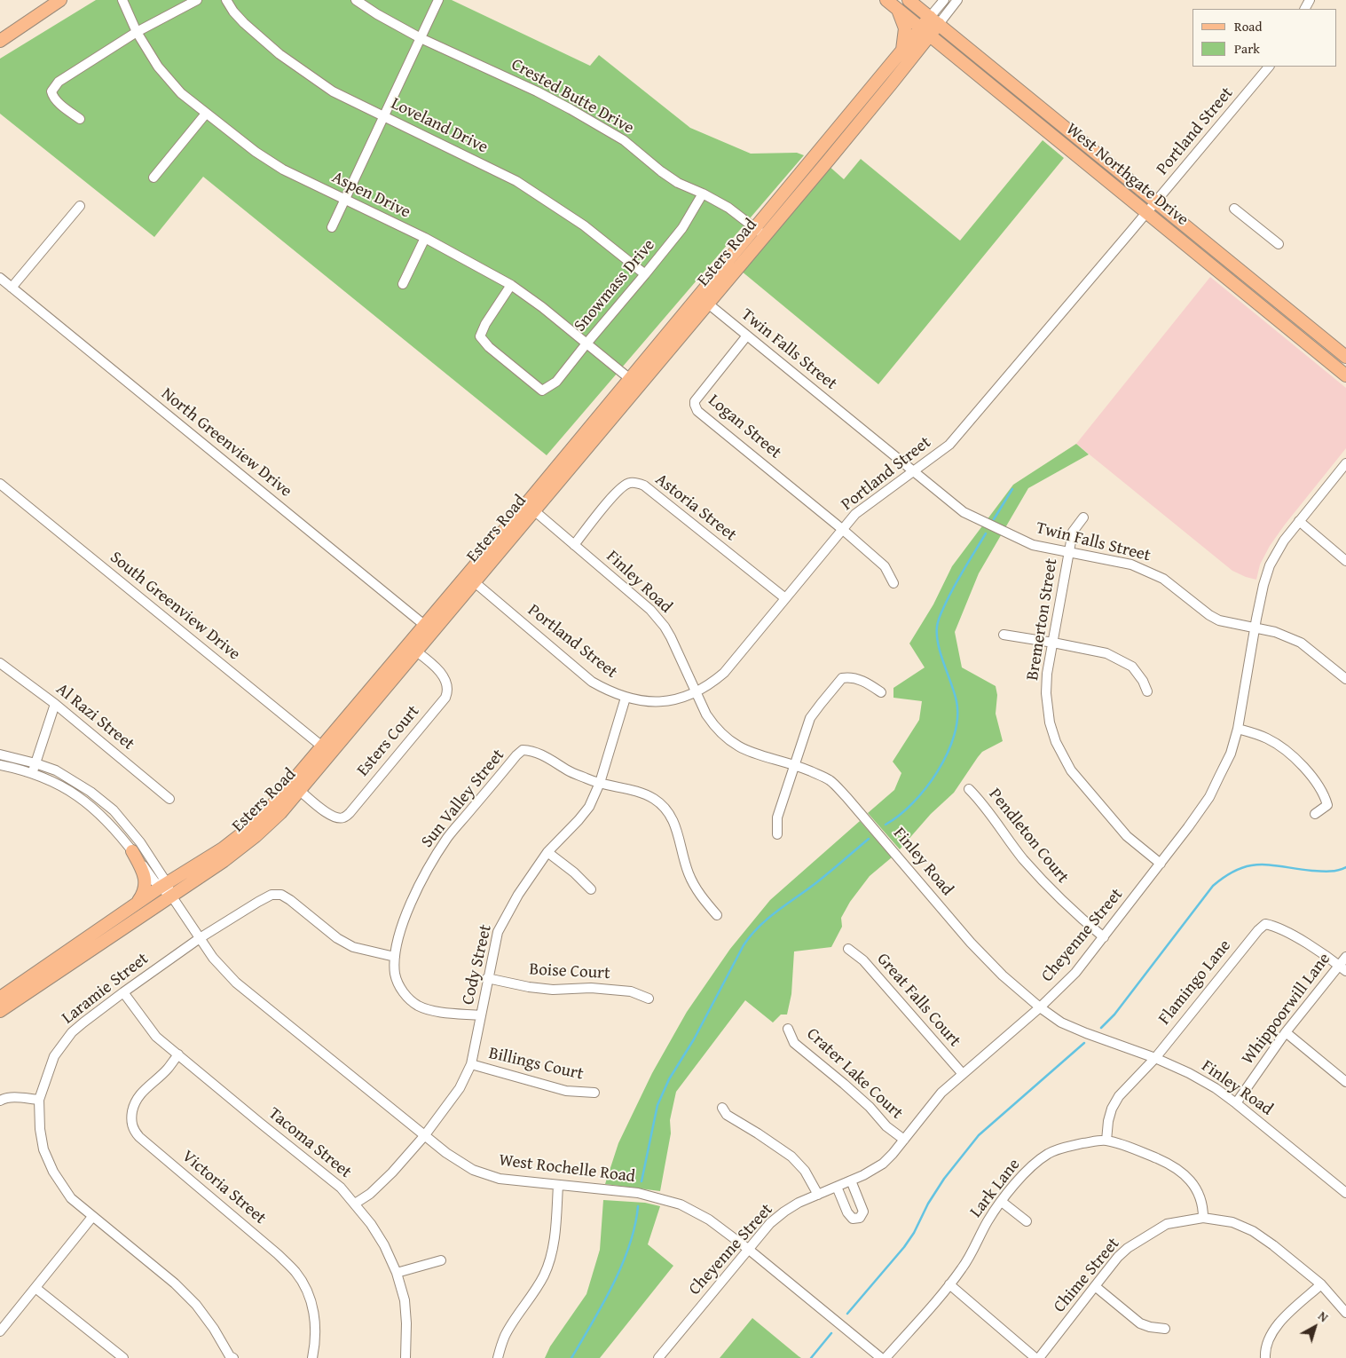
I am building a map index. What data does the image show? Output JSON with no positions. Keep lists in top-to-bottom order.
{
  "streets": {
    "main road": ["West Northgate Drive", "Esters Road"],
    "street": [
      "Crested Butte Drive",
      "Loveland Drive",
      "Portland Street",
      "Aspen Drive",
      "Snowmass Drive",
      "Twin Falls Street",
      "Logan Street",
      "North Greenview Drive",
      "Astoria Street",
      "Finley Road",
      "South Greenview Drive",
      "Bremerton Street",
      "Al Razi Street",
      "Esters Court",
      "Sun Valley Street",
      "Pendleton Court",
      "Cheyenne Street",
      "Cody Street",
      "Boise Court",
      "Flamingo Lane",
      "Laramie Street",
      "Great Falls Court",
      "Whippoorwill Lane",
      "Billings Court",
      "Crater Lake Court",
      "Tacoma Street",
      "West Rochelle Road",
      "Victoria Street",
      "Lark Lane",
      "Chime Street"
    ]
  },
  "crossings": [
    ["Crested Butte Drive", "Esters Road"],
    ["Crested Butte Drive", "Snowmass Drive"],
    ["Loveland Drive", "Snowmass Drive"],
    ["Portland Street", "West Northgate Drive"],
    ["Portland Street", "Esters Road"],
    ["Portland Street", "Twin Falls Street"],
    ["Portland Street", "Logan Street"],
    ["Portland Street", "Astoria Street"],
    ["Portland Street", "Finley Road"],
    ["Portland Street", "Cody Street"],
    ["West Northgate Drive", "Esters Road"],
    ["Aspen Drive", "Esters Road"],
    ["Aspen Drive", "Snowmass Drive"],
    ["Esters Road", "Twin Falls Street"],
    ["Esters Road", "North Greenview Drive"],
    ["Esters Road", "Finley Road"],
    ["Esters Road", "South Greenview Drive"],
    ["Esters Road", "Esters Court"],
    ["Esters Road", "West Rochelle Road"],
    ["Twin Falls Street", "Logan Street"],
    ["Twin Falls Street", "Bremerton Street"],
    ["Twin Falls Street", "Cheyenne Street"],
    ["Astoria Street", "Finley Road"],
    ["Finley Road", "Cheyenne Street"],
    ["Finley Road", "Flamingo Lane"],
    ["Finley Road", "Whippoorwill Lane"],
    ["Bremerton Street", "Cheyenne Street"],
    ["Sun Valley Street", "Cody Street"],
    ["Sun Valley Street", "Laramie Street"],
    ["Pendleton Court", "Cheyenne Street"],
    ["Cheyenne Street", "Great Falls Court"],
    ["Cheyenne Street", "Crater Lake Court"],
    ["Cheyenne Street", "West Rochelle Road"],
    ["Cody Street", "Boise Court"],
    ["Cody Street", "Billings Court"],
    ["Cody Street", "Tacoma Street"],
    ["Cody Street", "West Rochelle Road"],
    ["Flamingo Lane", "Whippoorwill Lane"],
    ["Flamingo Lane", "Lark Lane"],
    ["Laramie Street", "Tacoma Street"],
    ["Laramie Street", "West Rochelle Road"],
    ["Tacoma Street", "Victoria Street"],
    ["Lark Lane", "Chime Street"]
  ],
  "legend": ["Road", "Park"],
  "north": "top right"
}
